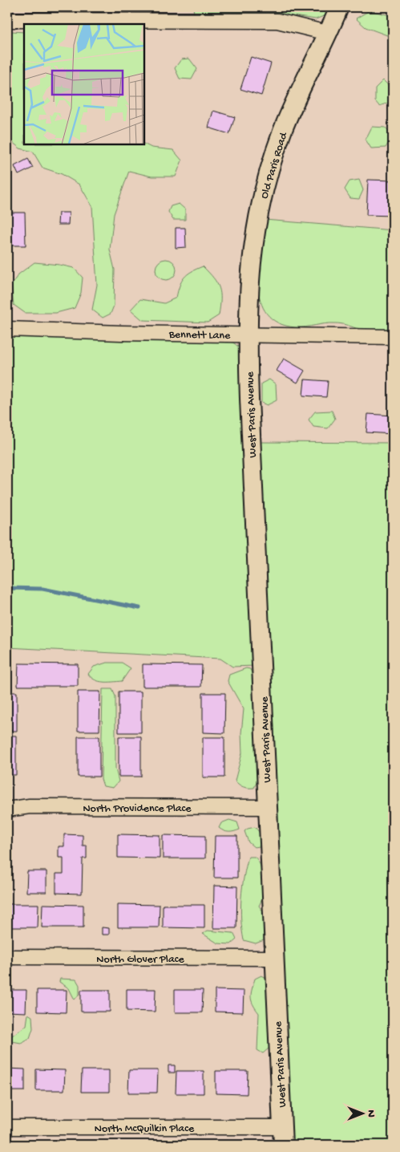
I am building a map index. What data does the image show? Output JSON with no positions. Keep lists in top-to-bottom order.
{
  "streets": {
    "main road": ["Old Paris Road", "West Paris Avenue"],
    "street": [
      "Bennett Lane",
      "North Providence Place",
      "North Glover Place",
      "North McQuilkin Place"
    ]
  },
  "crossings": [
    ["Old Paris Road", "Bennett Lane"],
    ["Old Paris Road", "West Paris Avenue"],
    ["Bennett Lane", "West Paris Avenue"],
    ["West Paris Avenue", "North Providence Place"],
    ["West Paris Avenue", "North Glover Place"],
    ["West Paris Avenue", "North McQuilkin Place"]
  ],
  "north": "right"
}
